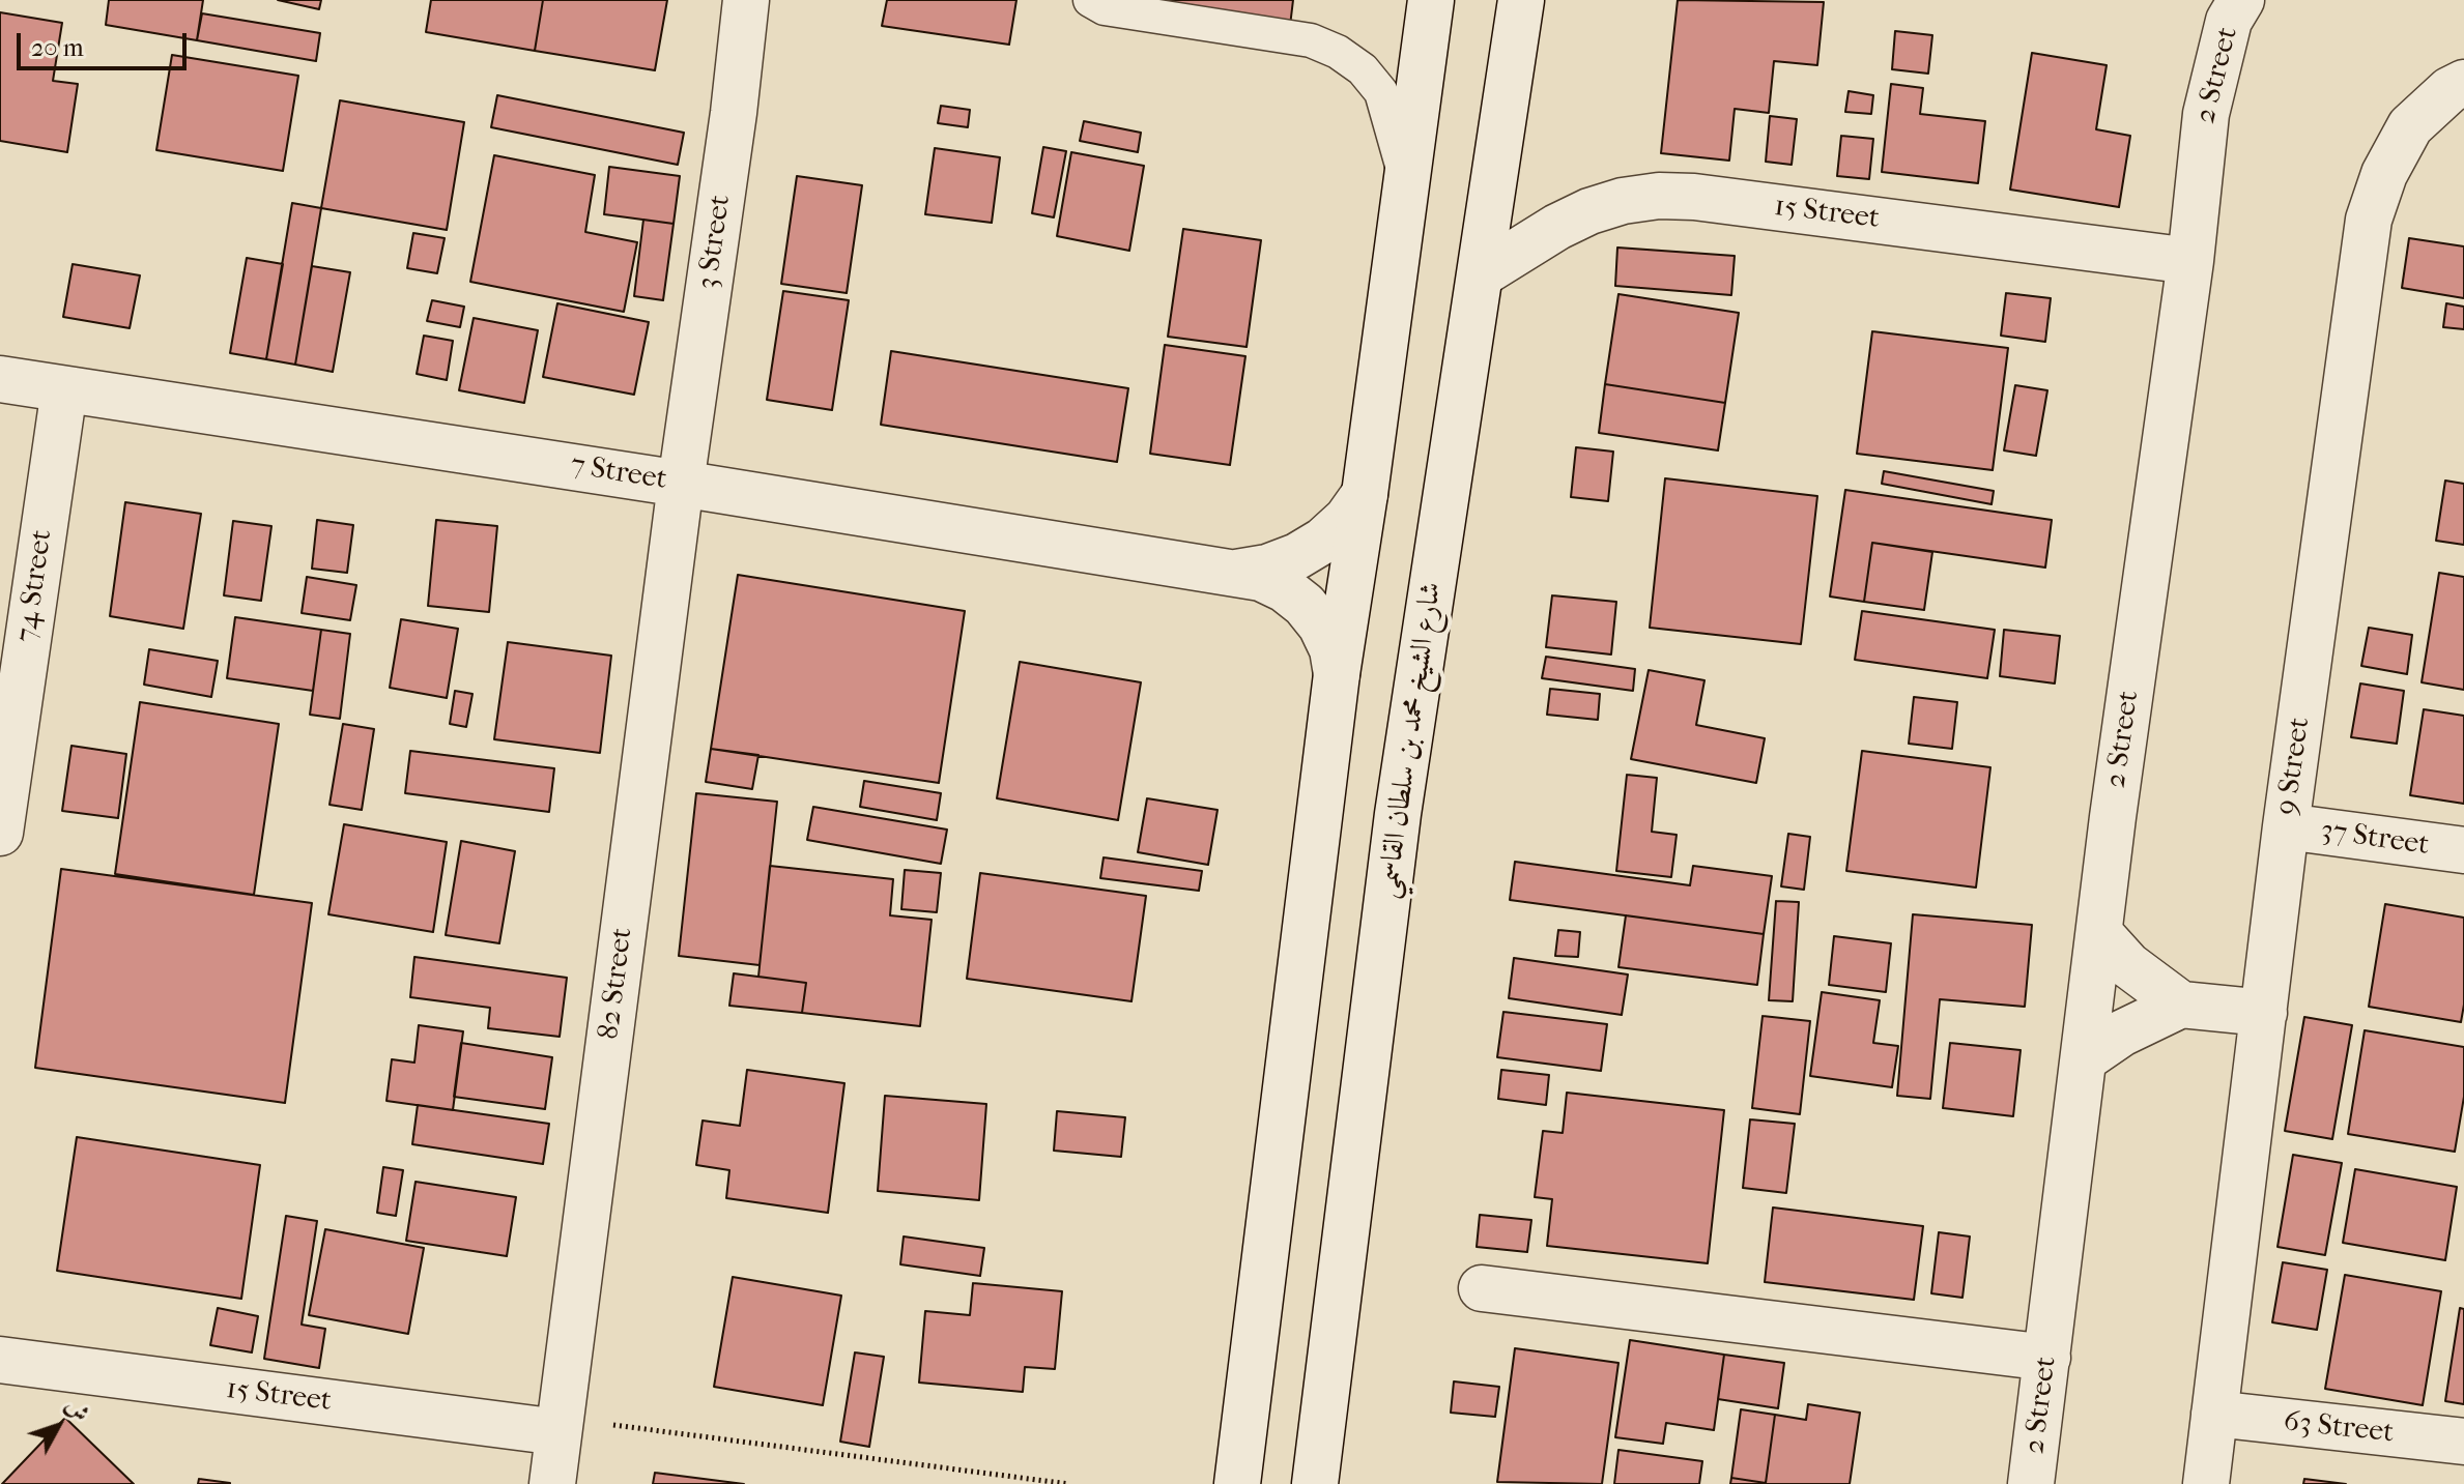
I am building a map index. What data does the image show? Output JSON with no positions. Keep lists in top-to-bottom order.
{
  "streets": {
    "street": [
      "2 Street",
      "15 Street",
      "3 Street",
      "7 Street",
      "74 Street",
      "شارع الشيخ محمد بن سلطان القاسمي",
      "9 Street",
      "37 Street",
      "82 Street",
      "63 Street"
    ]
  },
  "crossings": [
    ["2 Street", "15 Street"],
    ["15 Street", "شارع الشيخ محمد بن سلطان القاسمي"],
    ["15 Street", "82 Street"],
    ["3 Street", "7 Street"],
    ["3 Street", "82 Street"],
    ["7 Street", "74 Street"],
    ["7 Street", "82 Street"],
    ["9 Street", "37 Street"],
    ["9 Street", "63 Street"]
  ],
  "scale_bar": "20 m",
  "north": "top right"
}
